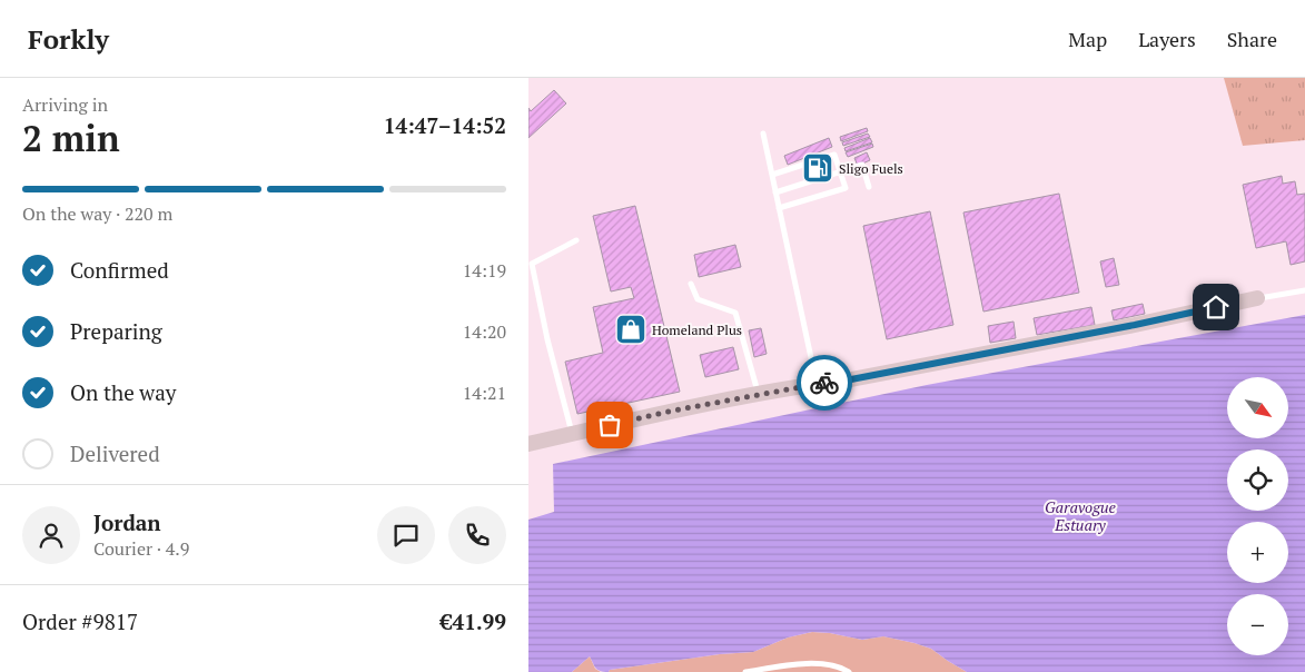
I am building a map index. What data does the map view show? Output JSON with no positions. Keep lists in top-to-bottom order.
{
  "water": ["Garavogue Estuary"],
  "places": {
    "fuel station": ["Sligo Fuels"],
    "shop": ["Homeland Plus"]
  },
  "north": "bottom right",
  "page": {
    "header": "Forkly",
    "nav": ["Map", "Layers", "Share"],
    "heading": ["2 min", "Arriving in", "14:47–14:52"],
    "panel": [
      "Jordan",
      "Courier · 4.9",
      "Order #9817",
      "€41.99"
    ],
    "bar": "On the way · 220 m",
    "list": [
      ["Confirmed", "14:19"],
      ["Preparing", "14:20"],
      ["On the way", "14:21"],
      "Delivered"
    ],
    "map_buttons": ["+", "−"]
  }
}
